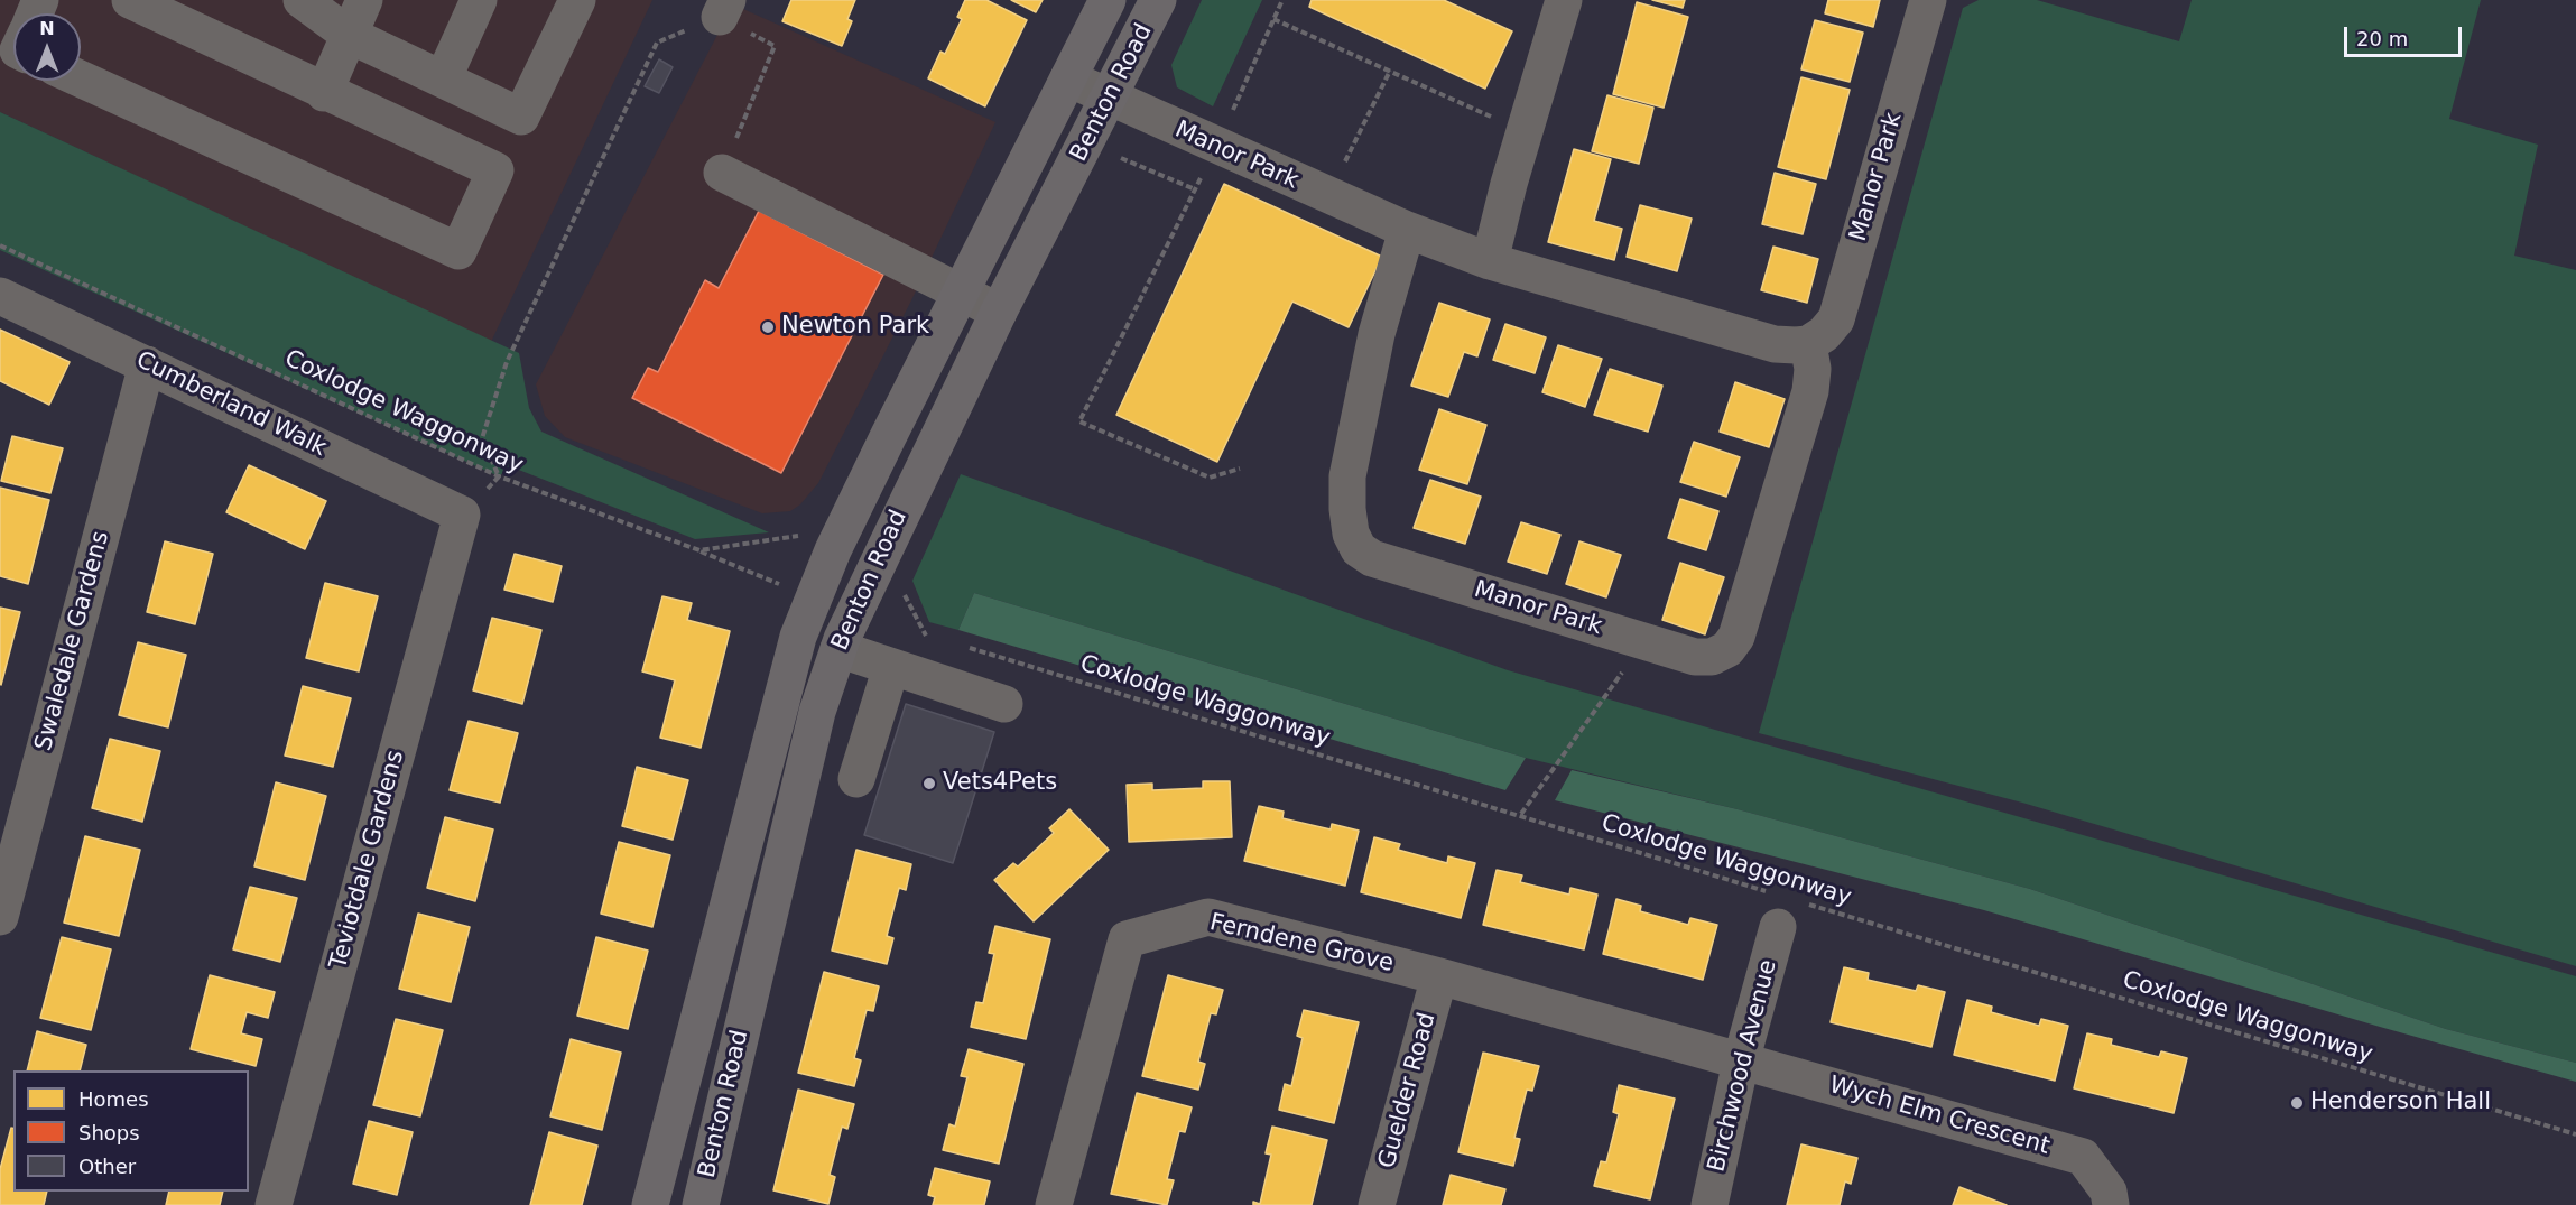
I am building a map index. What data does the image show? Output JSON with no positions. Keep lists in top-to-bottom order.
{
  "streets": {
    "main road": ["Benton Road"],
    "street": [
      "Manor Park",
      "Cumberland Walk",
      "Swaledale Gardens",
      "Teviotdale Gardens",
      "Ferndene Grove",
      "Birchwood Avenue",
      "Guelder Road",
      "Wych Elm Crescent"
    ],
    "path": ["Coxlodge Waggonway"]
  },
  "crossings": [
    ["Benton Road", "Manor Park"],
    ["Cumberland Walk", "Swaledale Gardens"],
    ["Cumberland Walk", "Teviotdale Gardens"],
    ["Coxlodge Waggonway", "Birchwood Avenue"],
    ["Ferndene Grove", "Birchwood Avenue"],
    ["Ferndene Grove", "Guelder Road"],
    ["Ferndene Grove", "Wych Elm Crescent"],
    ["Birchwood Avenue", "Wych Elm Crescent"]
  ],
  "places": ["Newton Park", "Vets4Pets", "Henderson Hall"],
  "legend": ["Homes", "Shops", "Other"],
  "scale_bar": "20 m",
  "north": "top"
}
